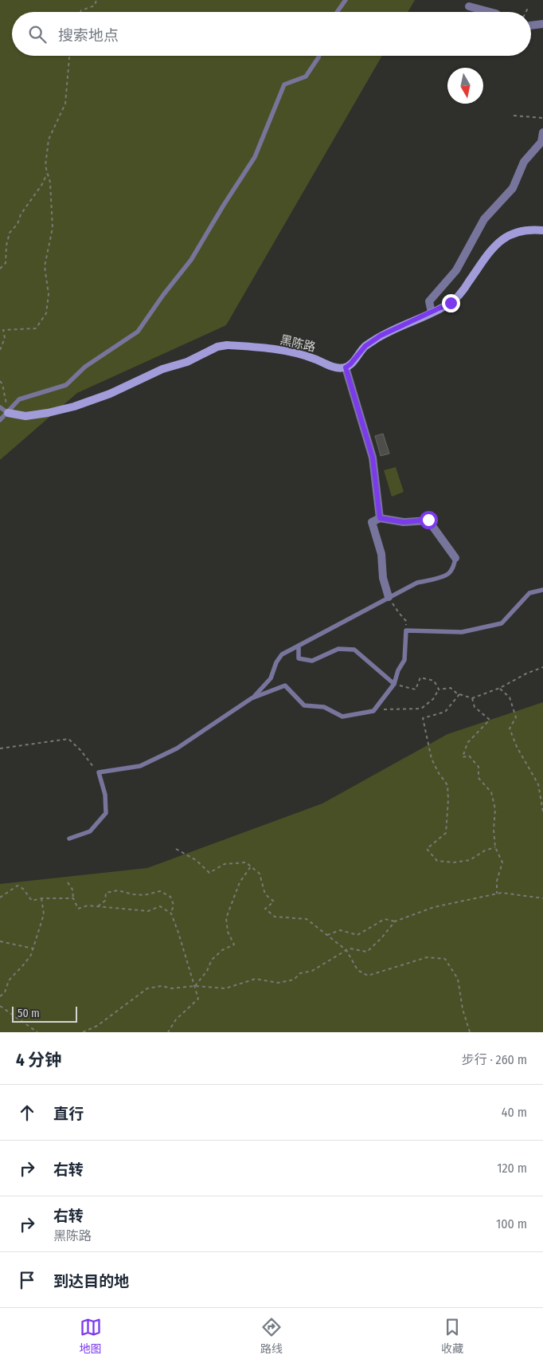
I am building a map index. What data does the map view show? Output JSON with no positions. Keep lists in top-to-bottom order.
{
  "streets": {
    "street": ["黑陈路"]
  },
  "scale_bar": "50 m",
  "north": "bottom",
  "page": {
    "search": "搜索地点",
    "scale": "50 m",
    "heading": ["4 分钟", "步行 · 260 m"],
    "list": [
      ["直行", "40 m"],
      ["右转", "120 m"],
      ["右转", "黑陈路", "100 m"],
      "到达目的地"
    ],
    "nav": ["地图", "路线", "收藏"]
  }
}
